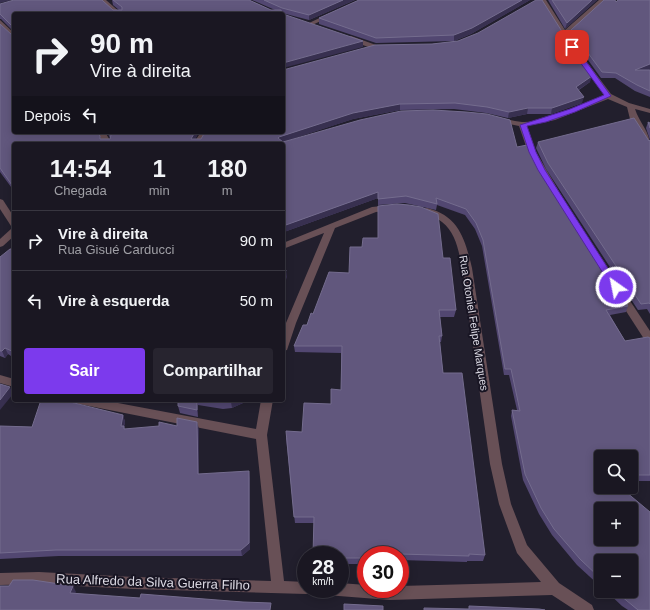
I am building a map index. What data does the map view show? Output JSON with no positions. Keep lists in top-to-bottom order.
{
  "streets": {
    "street": ["Rua Otoniel Felipe Marques", "Rua Alfredo da Silva Guerra Filho"]
  },
  "page": {
    "turn": ["90 m", "Vire à direita"],
    "then": "Depois",
    "eta": [
      "14:54",
      "Chegada",
      "1",
      "min",
      "180",
      "m"
    ],
    "list": [
      {
        "name": "Vire à direita",
        "note": "Rua Gisué Carducci",
        "value": "90 m"
      },
      {
        "name": "Vire à esquerda",
        "value": "50 m"
      }
    ],
    "buttons": ["Sair", "Compartilhar"],
    "map_buttons": ["+", "−"],
    "speed": "28 km/h",
    "limit": "30"
  }
}
